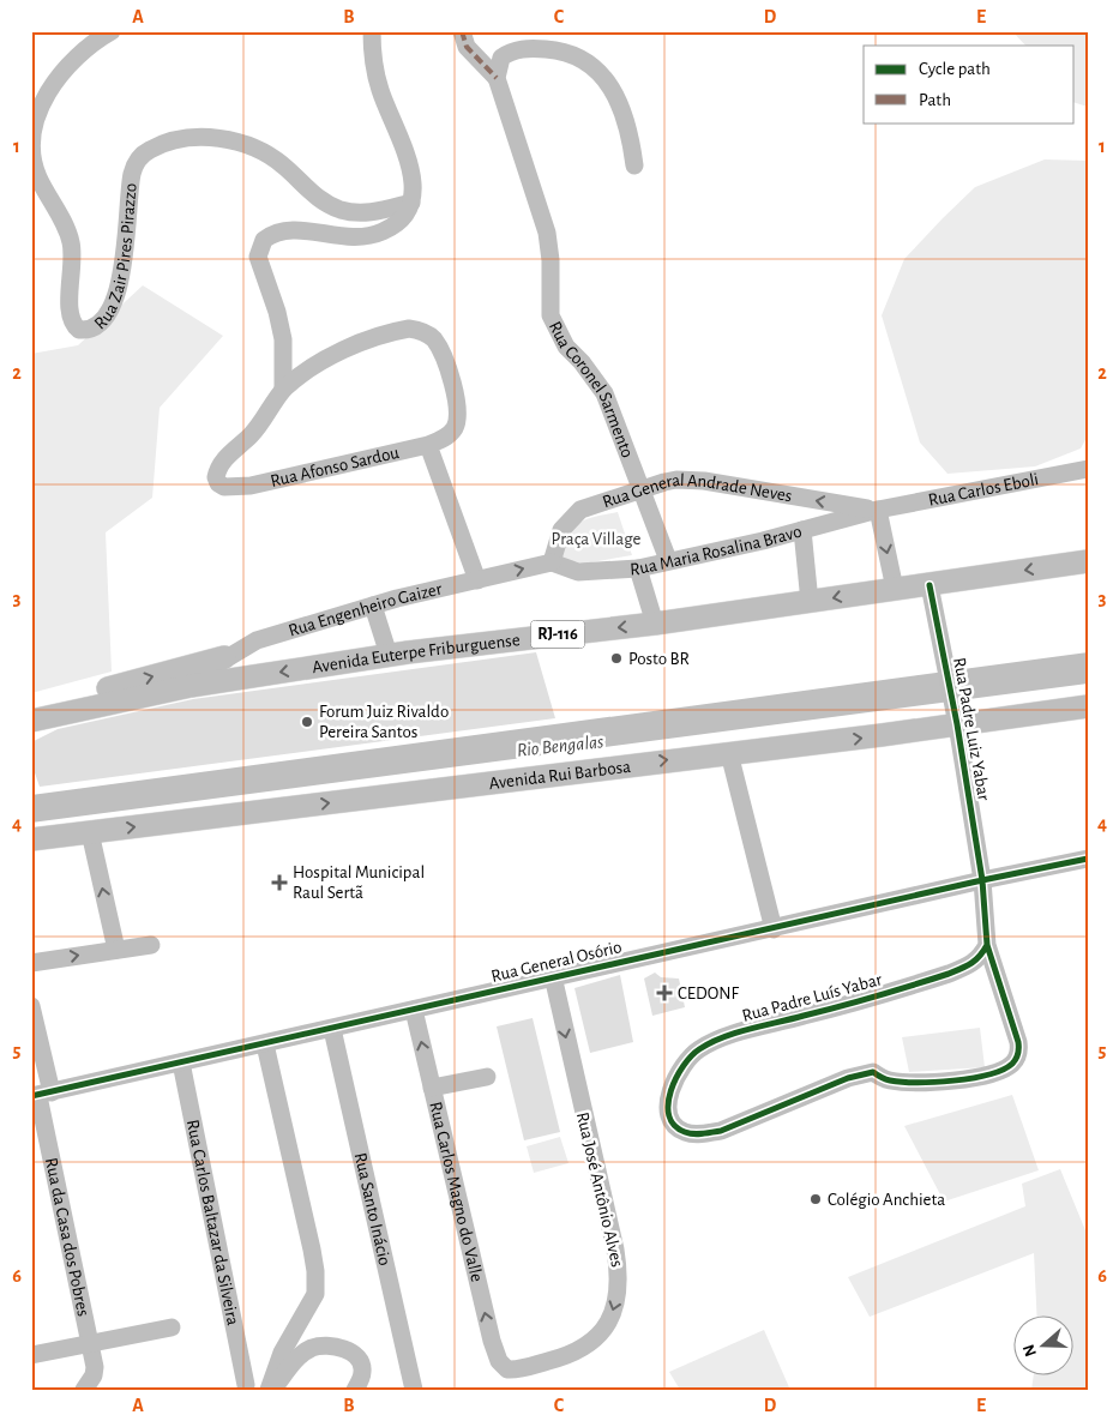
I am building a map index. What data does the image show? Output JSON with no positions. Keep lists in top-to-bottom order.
{
  "streets": {
    "main road": ["RJ-116", "Avenida Euterpe Friburguense", "Avenida Rui Barbosa"],
    "street": [
      "Rua Zair Pires Pirazzo",
      "Rua Coronel Sarmento",
      "Rua Afonso Sardou",
      "Rua Carlos Eboli",
      "Rua General Andrade Neves",
      "Rua Maria Rosalina Bravo",
      "Rua Engenheiro Gaizer",
      "Rua Padre Luiz Yabar",
      "Rua General Osório",
      "Rua Padre Luís Yabar",
      "Rua José Antônio Alves",
      "Rua Carlos Magno do Valle",
      "Rua Santo Inácio",
      "Rua Carlos Baltazar da Silveira",
      "Rua da Casa dos Pobres"
    ]
  },
  "crossings": [
    ["Rua Coronel Sarmento", "Rua General Andrade Neves"],
    ["Rua Coronel Sarmento", "Rua Maria Rosalina Bravo"],
    ["Rua Carlos Eboli", "Rua General Andrade Neves"],
    ["Rua Carlos Eboli", "Rua Maria Rosalina Bravo"],
    ["Rua General Andrade Neves", "Rua Maria Rosalina Bravo"],
    ["Rua General Andrade Neves", "Rua Engenheiro Gaizer"],
    ["Rua Maria Rosalina Bravo", "Rua Engenheiro Gaizer"],
    ["Rua Engenheiro Gaizer", "Avenida Euterpe Friburguense"],
    ["Avenida Euterpe Friburguense", "Rua Padre Luiz Yabar"],
    ["Rua Padre Luiz Yabar", "Avenida Rui Barbosa"],
    ["Rua Padre Luiz Yabar", "Rua General Osório"],
    ["Rua Padre Luiz Yabar", "Rua Padre Luís Yabar"],
    ["Rua General Osório", "Rua Padre Luís Yabar"],
    ["Rua General Osório", "Rua José Antônio Alves"],
    ["Rua General Osório", "Rua Carlos Magno do Valle"],
    ["Rua General Osório", "Rua Santo Inácio"],
    ["Rua General Osório", "Rua Carlos Baltazar da Silveira"],
    ["Rua General Osório", "Rua da Casa dos Pobres"],
    ["Rua José Antônio Alves", "Rua Carlos Magno do Valle"]
  ],
  "one_way": [
    "Rua General Andrade Neves",
    "Avenida Euterpe Friburguense",
    "Avenida Rui Barbosa",
    "Rua José Antônio Alves"
  ],
  "water": ["Rio Bengalas"],
  "parks": ["Praça Village"],
  "places": {
    "other": ["Posto BR", "Forum Juiz Rivaldo Pereira Santos", "Colégio Anchieta"],
    "health": ["Hospital Municipal Raul Sertã", "CEDONF"]
  },
  "legend": ["Cycle path", "Path"],
  "north": "left",
  "grid": {
    "columns": [
      "A",
      "B",
      "C",
      "D",
      "E"
    ],
    "rows": [
      "1",
      "2",
      "3",
      "4",
      "5",
      "6"
    ]
  }
}
